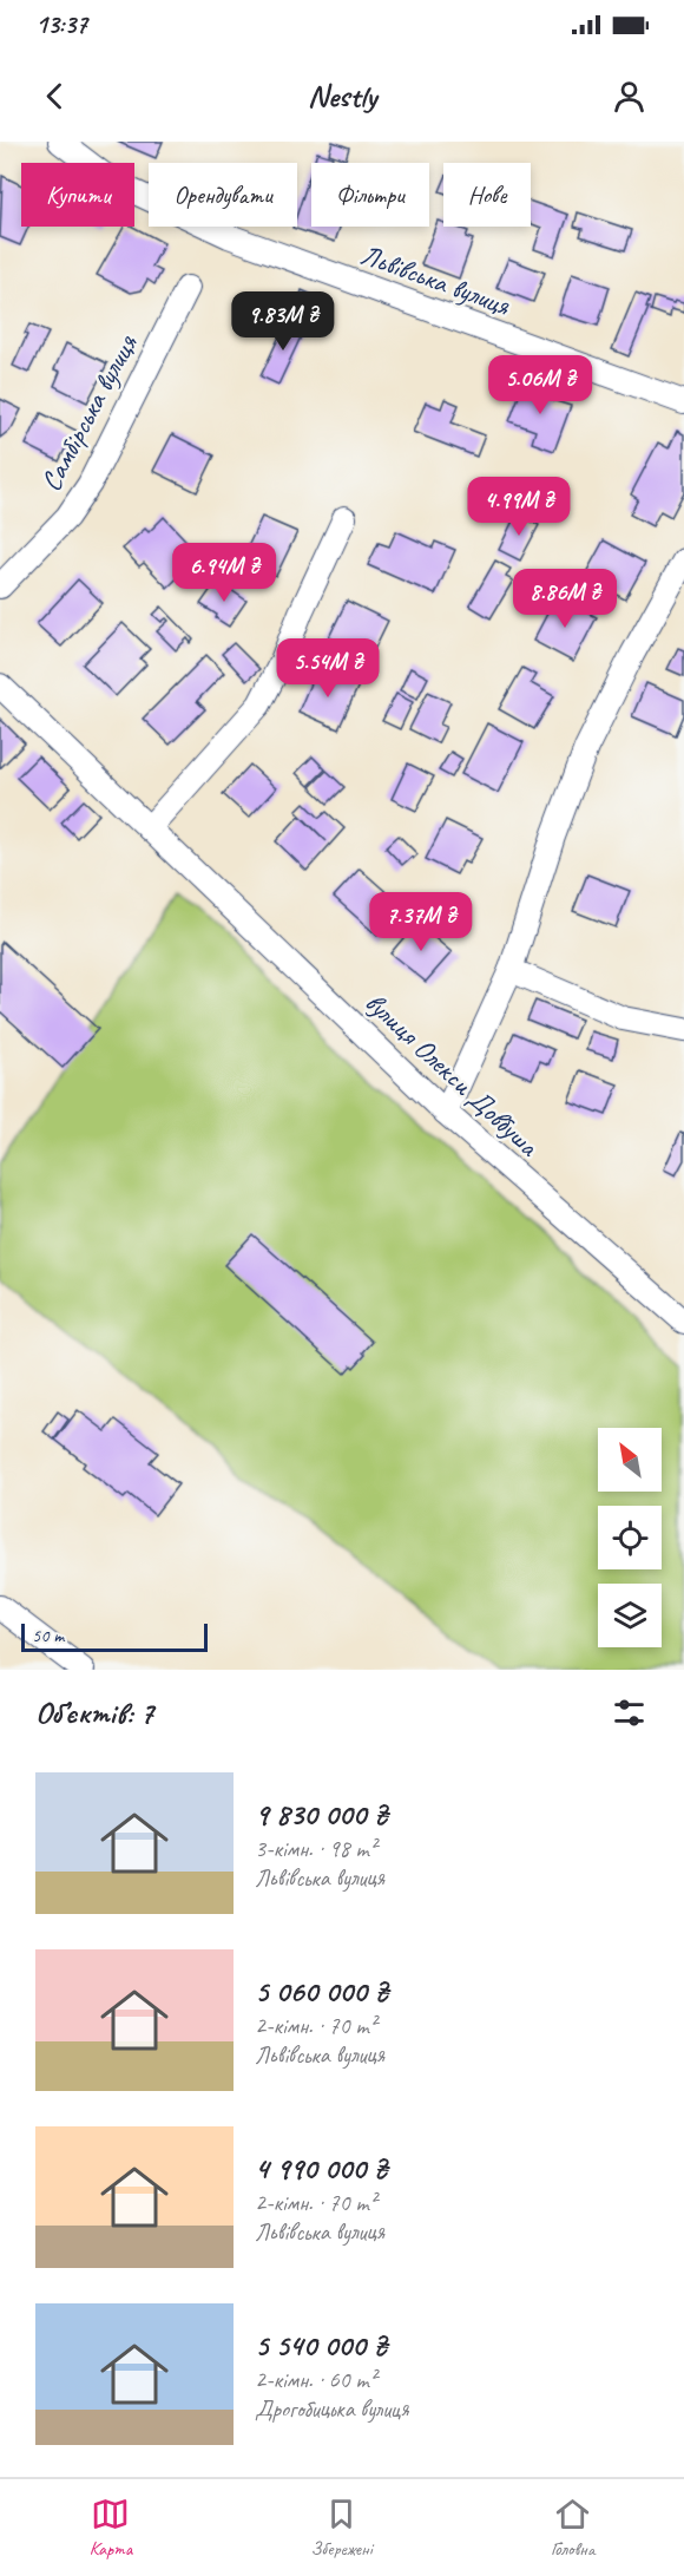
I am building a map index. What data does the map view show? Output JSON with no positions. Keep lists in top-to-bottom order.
{
  "streets": {
    "street": ["Львівська вулиця", "Самбірська вулиця", "вулиця Олекси Довбуша"]
  },
  "scale_bar": "50 m",
  "north": "top left",
  "page": {
    "status": "13:37",
    "header": "Nestly",
    "chip": [
      "Купити",
      "Орендувати",
      "Фільтри",
      "Нове"
    ],
    "price": [
      "9.83M ₴",
      "5.06M ₴",
      "4.99M ₴",
      "6.94M ₴",
      "8.86M ₴",
      "5.54M ₴",
      "7.37M ₴"
    ],
    "scale": "50 m",
    "heading": "Об’єктів: 7",
    "list": [
      {
        "name": "9 830 000 ₴",
        "note": "3-кімн. · 98 m² · Львівська вулиця"
      },
      {
        "name": "5 060 000 ₴",
        "note": "2-кімн. · 70 m² · Львівська вулиця"
      },
      {
        "name": "4 990 000 ₴",
        "note": "2-кімн. · 70 m² · Львівська вулиця"
      },
      {
        "name": "5 540 000 ₴",
        "note": "2-кімн. · 60 m² · Дрогобицька вулиця"
      }
    ],
    "tabs": ["Карта", "Збережені", "Головна"]
  }
}
